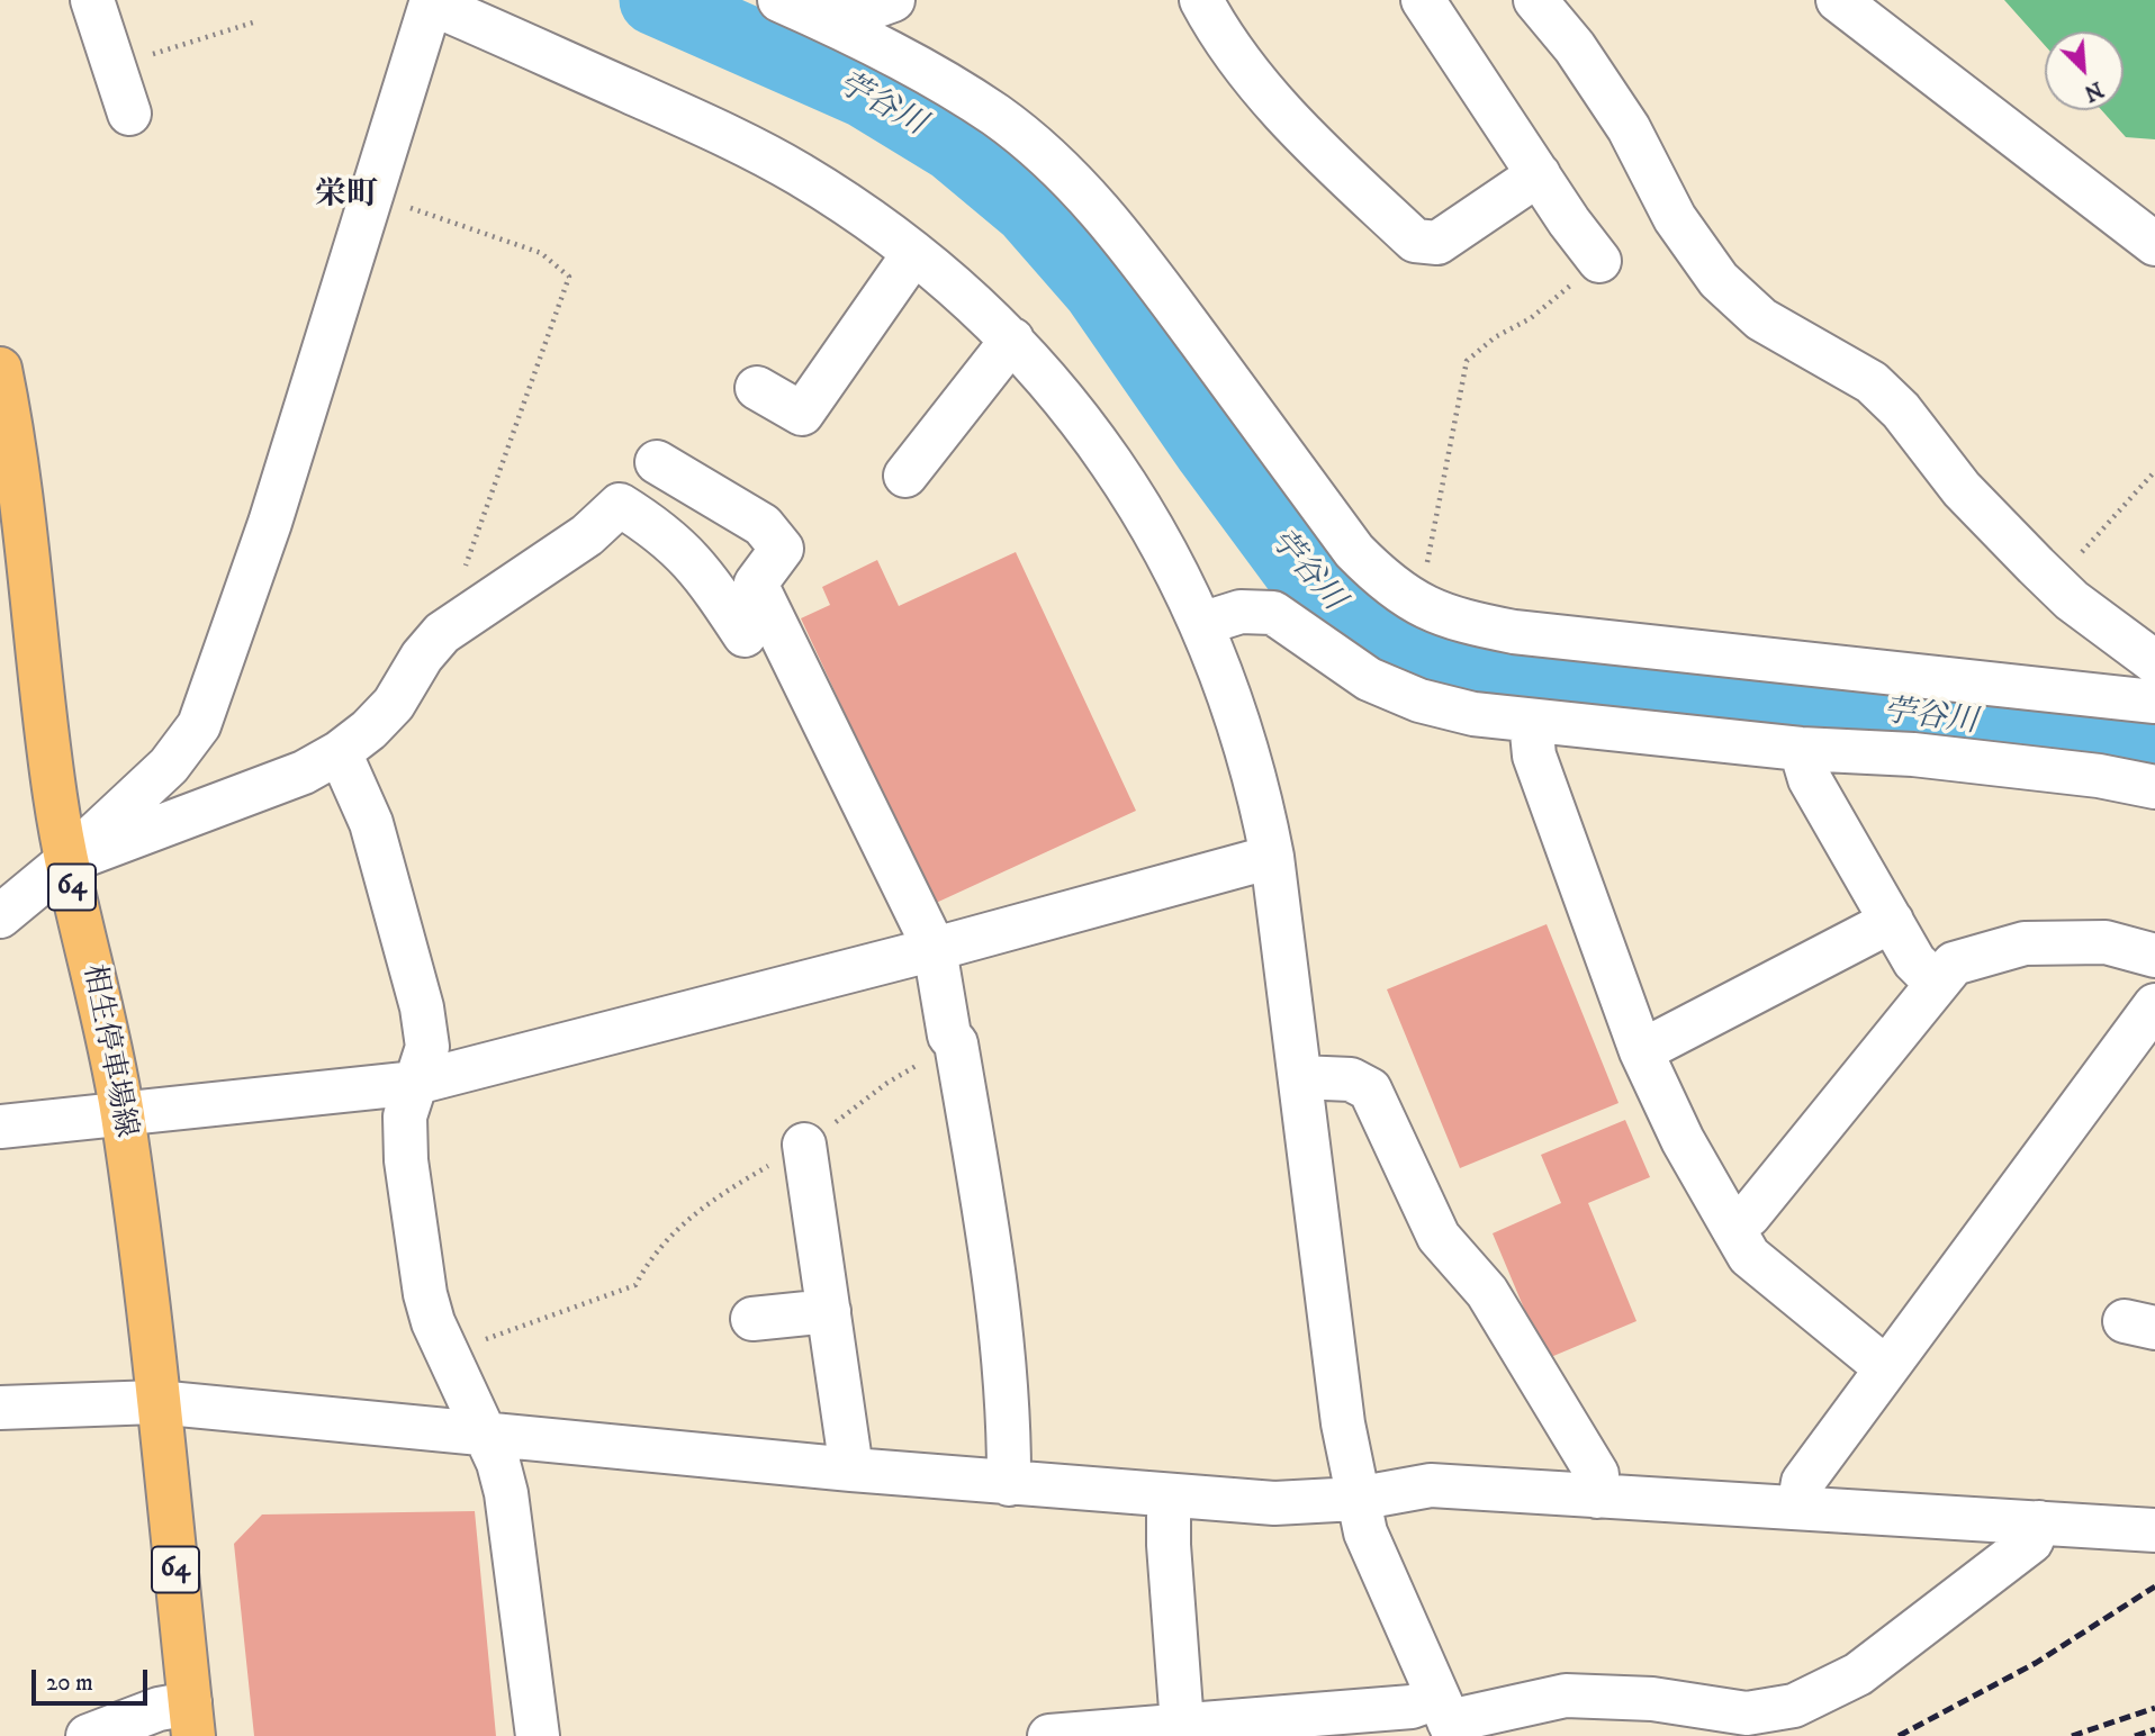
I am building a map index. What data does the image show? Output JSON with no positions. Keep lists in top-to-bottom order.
{
  "streets": {
    "main road": ["64", "相生停車場線"]
  },
  "districts": ["栄町"],
  "water": ["苧谷川"],
  "scale_bar": "20 m",
  "north": "bottom right"
}
